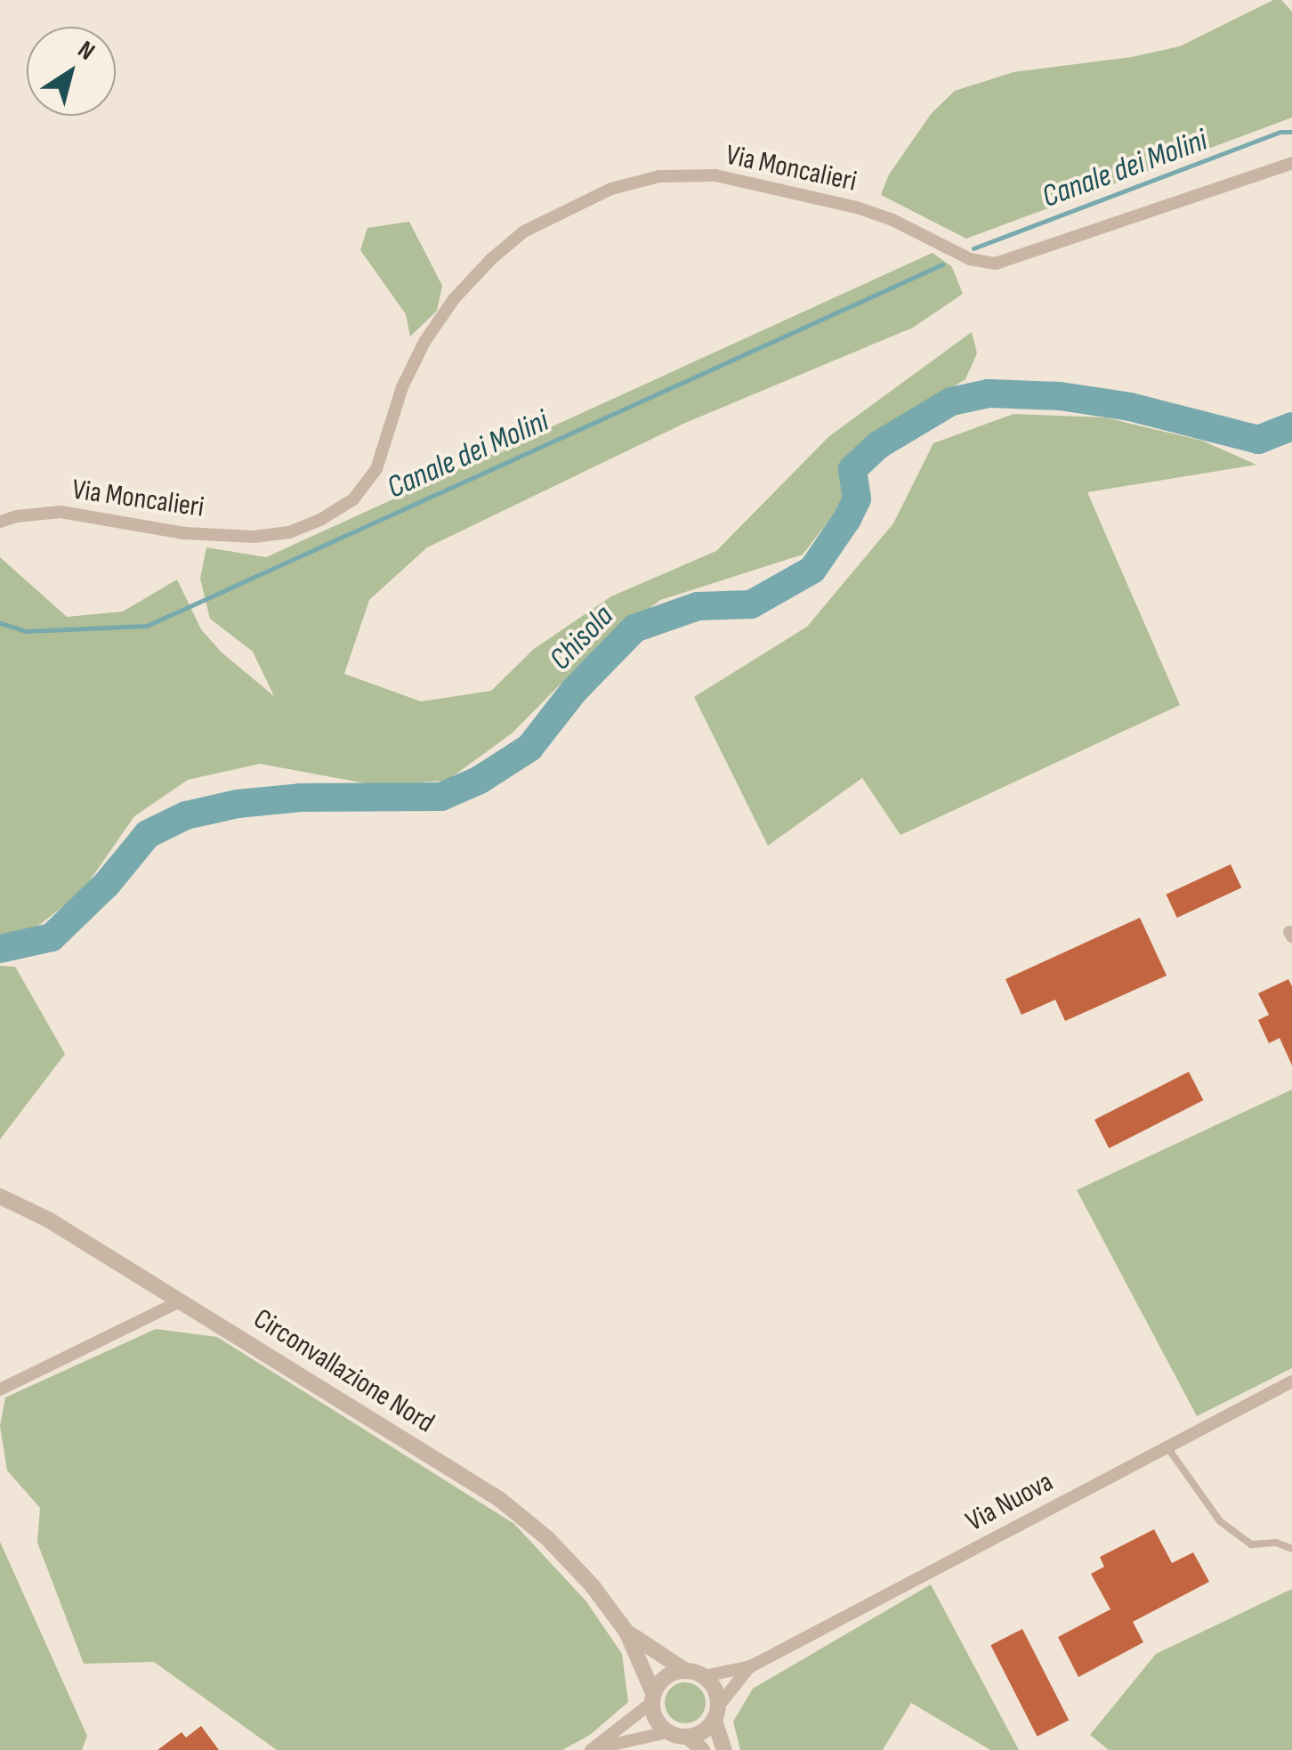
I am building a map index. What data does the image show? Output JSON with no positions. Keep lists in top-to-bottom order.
{
  "streets": {
    "street": ["Via Moncalieri", "Circonvallazione Nord", "Via Nuova"]
  },
  "crossings": [
    ["Circonvallazione Nord", "Via Nuova"]
  ],
  "water": ["Canale dei Molini", "Chisola"],
  "north": "top right"
}
